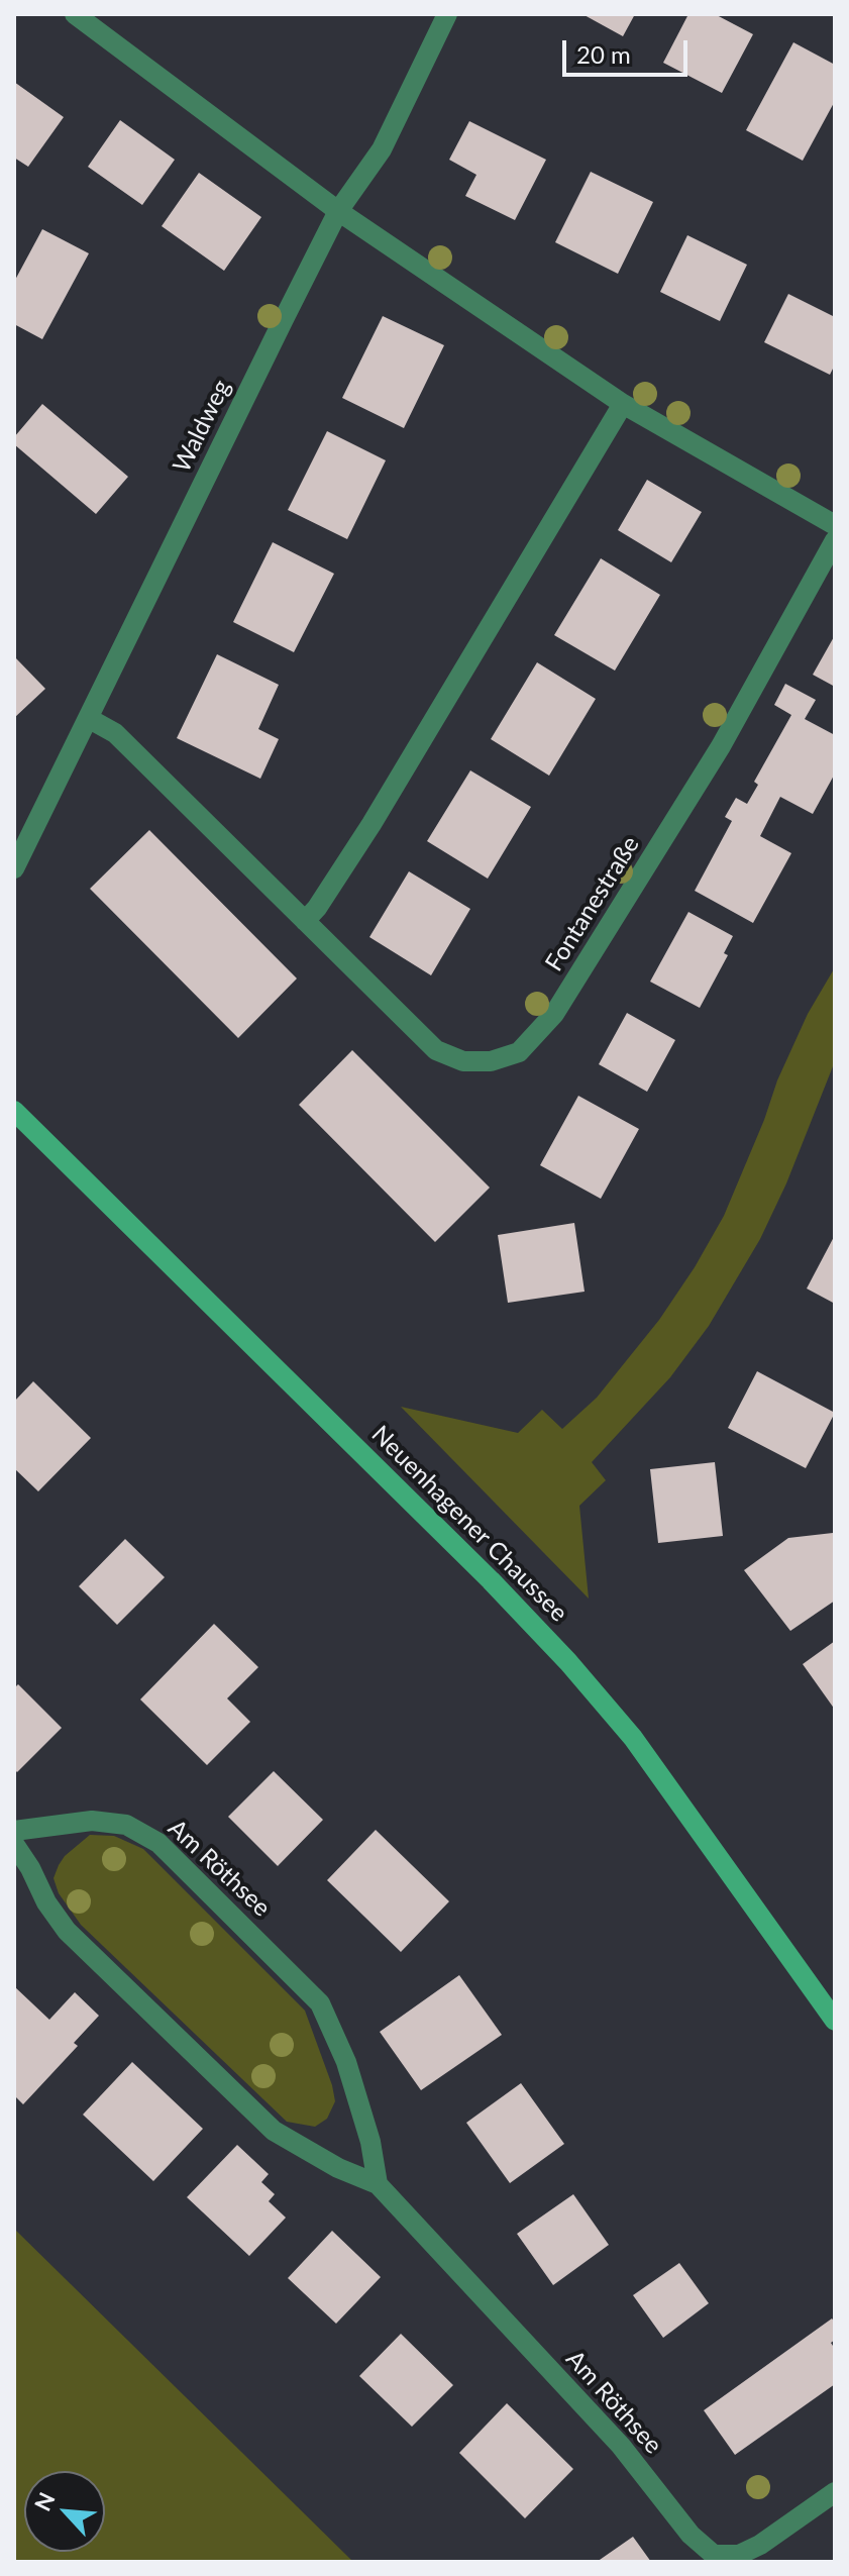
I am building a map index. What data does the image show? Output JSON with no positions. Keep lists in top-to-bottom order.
{
  "streets": {
    "street": [
      "Waldweg",
      "Fontanestraße",
      "Neuenhagener Chaussee",
      "Am Röthsee"
    ]
  },
  "crossings": [
    ["Waldweg", "Fontanestraße"]
  ],
  "scale_bar": "20 m",
  "north": "top left"
}
